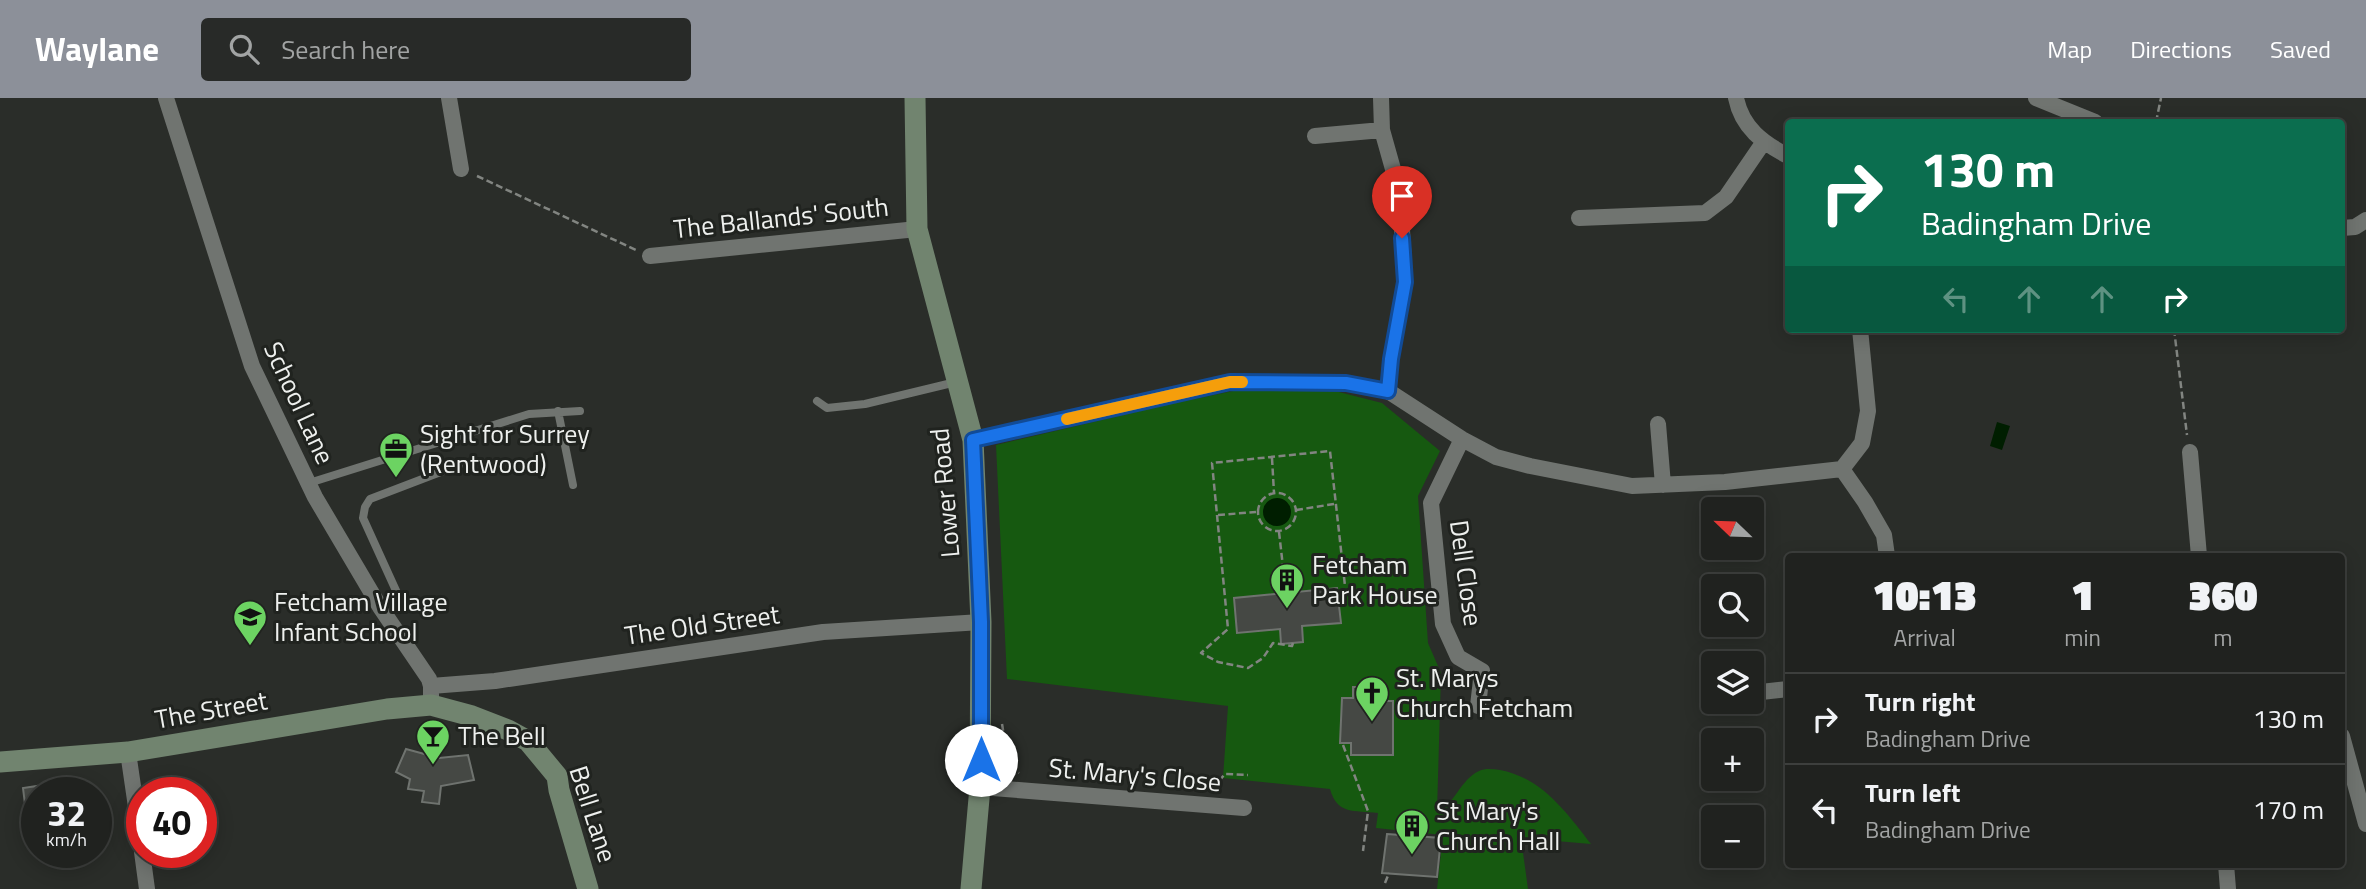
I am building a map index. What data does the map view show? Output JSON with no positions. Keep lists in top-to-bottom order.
{
  "streets": {
    "street": [
      "The Ballands' South",
      "School Lane",
      "Lower Road",
      "Dell Close",
      "The Old Street",
      "The Street",
      "St. Mary's Close",
      "Bell Lane"
    ]
  },
  "crossings": [
    ["The Ballands' South", "Lower Road"],
    ["School Lane", "The Old Street"],
    ["School Lane", "The Street"],
    ["School Lane", "Bell Lane"],
    ["Lower Road", "The Old Street"],
    ["Lower Road", "St. Mary's Close"],
    ["The Old Street", "The Street"],
    ["The Old Street", "Bell Lane"],
    ["The Street", "Bell Lane"]
  ],
  "places": {
    "office": ["Sight for Surrey (Rentwood)"],
    "building": ["Fetcham Park House", "St Mary's Church Hall"],
    "school or university": ["Fetcham Village Infant School"],
    "church": ["St. Marys Church Fetcham"],
    "bar": ["The Bell"]
  },
  "north": "top left",
  "page": {
    "header": "Waylane",
    "search": "Search here",
    "nav": ["Map", "Directions", "Saved"],
    "turn": ["130 m", "Badingham Drive"],
    "map_buttons": ["+", "−"],
    "eta": [
      "10:13",
      "Arrival",
      "1",
      "min",
      "360",
      "m"
    ],
    "list": [
      {
        "name": "Turn right",
        "note": "Badingham Drive",
        "value": "130 m"
      },
      {
        "name": "Turn left",
        "note": "Badingham Drive",
        "value": "170 m"
      }
    ],
    "speed": "32 km/h",
    "limit": "40"
  }
}
